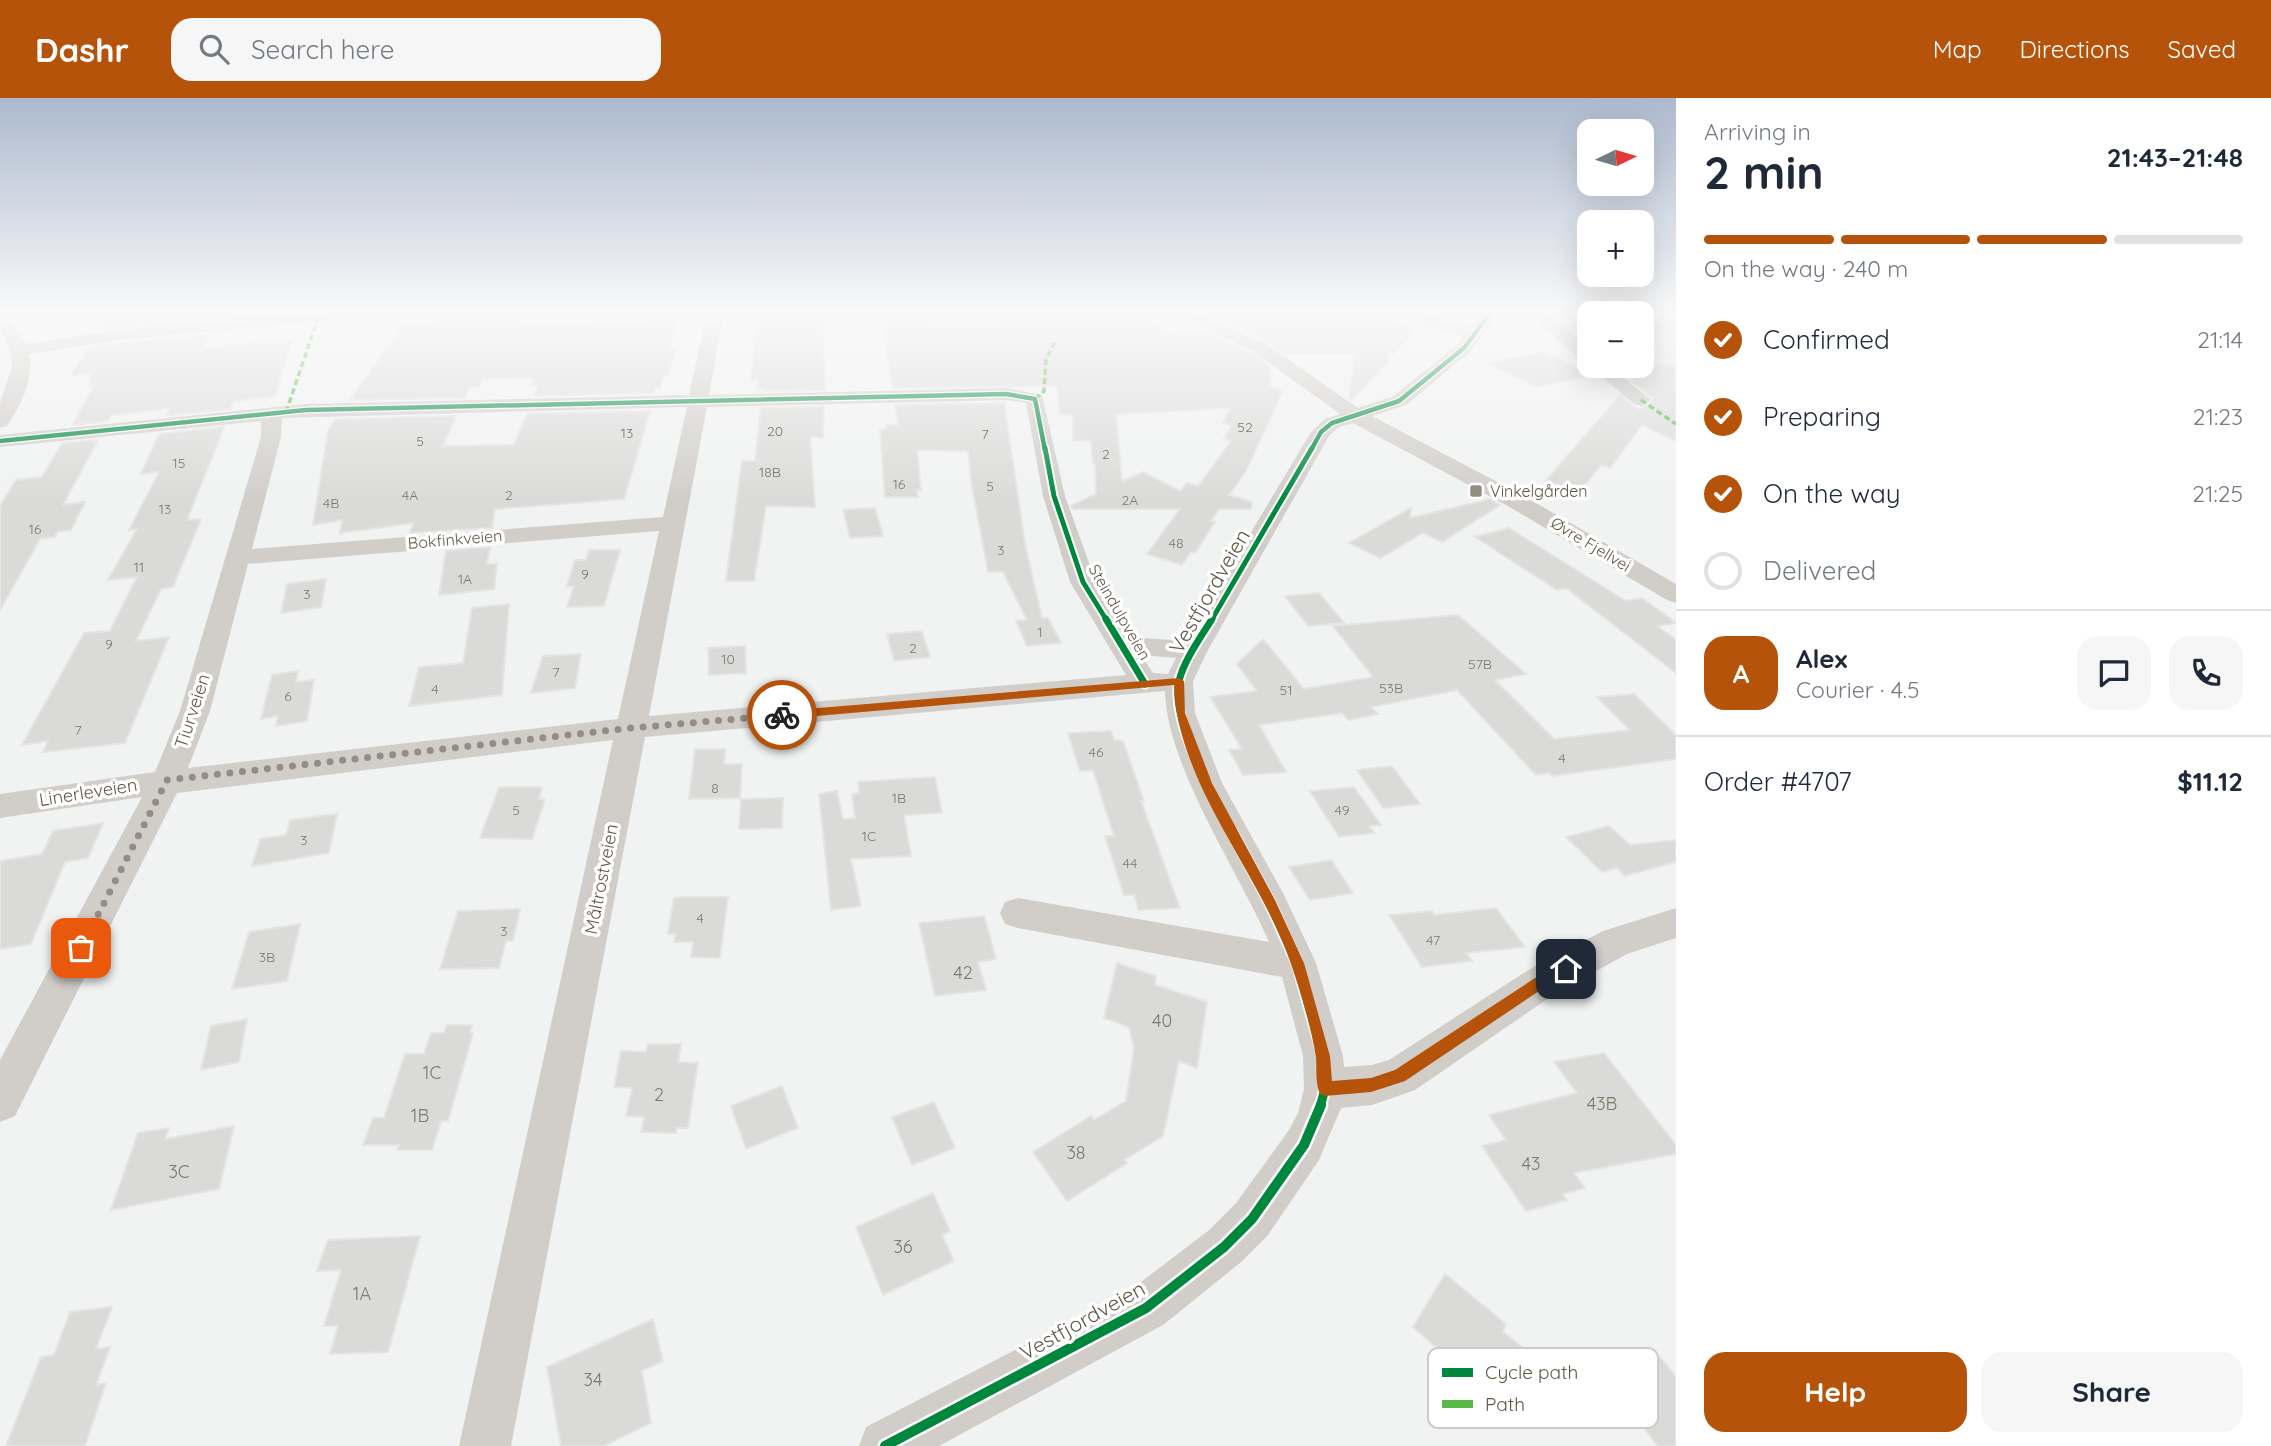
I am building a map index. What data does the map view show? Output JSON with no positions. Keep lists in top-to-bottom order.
{
  "streets": {
    "street": [
      "Bokfinkveien",
      "Øvre Fjellvei",
      "Vestfjordveien",
      "Steindulpveien",
      "Tiurveien",
      "Linerleveien",
      "Måltrostveien"
    ]
  },
  "crossings": [
    ["Bokfinkveien", "Tiurveien"],
    ["Bokfinkveien", "Måltrostveien"],
    ["Øvre Fjellvei", "Vestfjordveien"],
    ["Vestfjordveien", "Steindulpveien"],
    ["Vestfjordveien", "Linerleveien"],
    ["Steindulpveien", "Linerleveien"],
    ["Steindulpveien", "Måltrostveien"],
    ["Tiurveien", "Linerleveien"],
    ["Linerleveien", "Måltrostveien"]
  ],
  "places": {
    "transit": ["Vinkelgården"]
  },
  "house_numbers": [
    "52",
    "20",
    "13",
    "7",
    "5",
    "2",
    "15",
    "18B",
    "16",
    "5",
    "4A",
    "2",
    "2A",
    "4B",
    "13",
    "16",
    "48",
    "3",
    "11",
    "9",
    "1A",
    "3",
    "1",
    "9",
    "2",
    "10",
    "57B",
    "7",
    "53B",
    "4",
    "51",
    "6",
    "7",
    "46",
    "4",
    "8",
    "1B",
    "5",
    "49",
    "1C",
    "3",
    "44",
    "4",
    "3",
    "47",
    "3B",
    "42",
    "40",
    "1C",
    "2",
    "43B",
    "1B",
    "38",
    "43",
    "3C",
    "36",
    "1A",
    "34"
  ],
  "legend": ["Cycle path", "Path"],
  "north": "right",
  "page": {
    "header": "Dashr",
    "search": "Search here",
    "nav": ["Map", "Directions", "Saved"],
    "heading": ["2 min", "Arriving in", "21:43–21:48"],
    "panel": [
      "Alex",
      "Courier · 4.5",
      "Order #4707",
      "$11.12"
    ],
    "map_buttons": ["+", "−"],
    "bar": "On the way · 240 m",
    "list": [
      ["Confirmed", "21:14"],
      ["Preparing", "21:23"],
      ["On the way", "21:25"],
      "Delivered"
    ],
    "round": "A",
    "buttons": ["Help", "Share"]
  }
}
